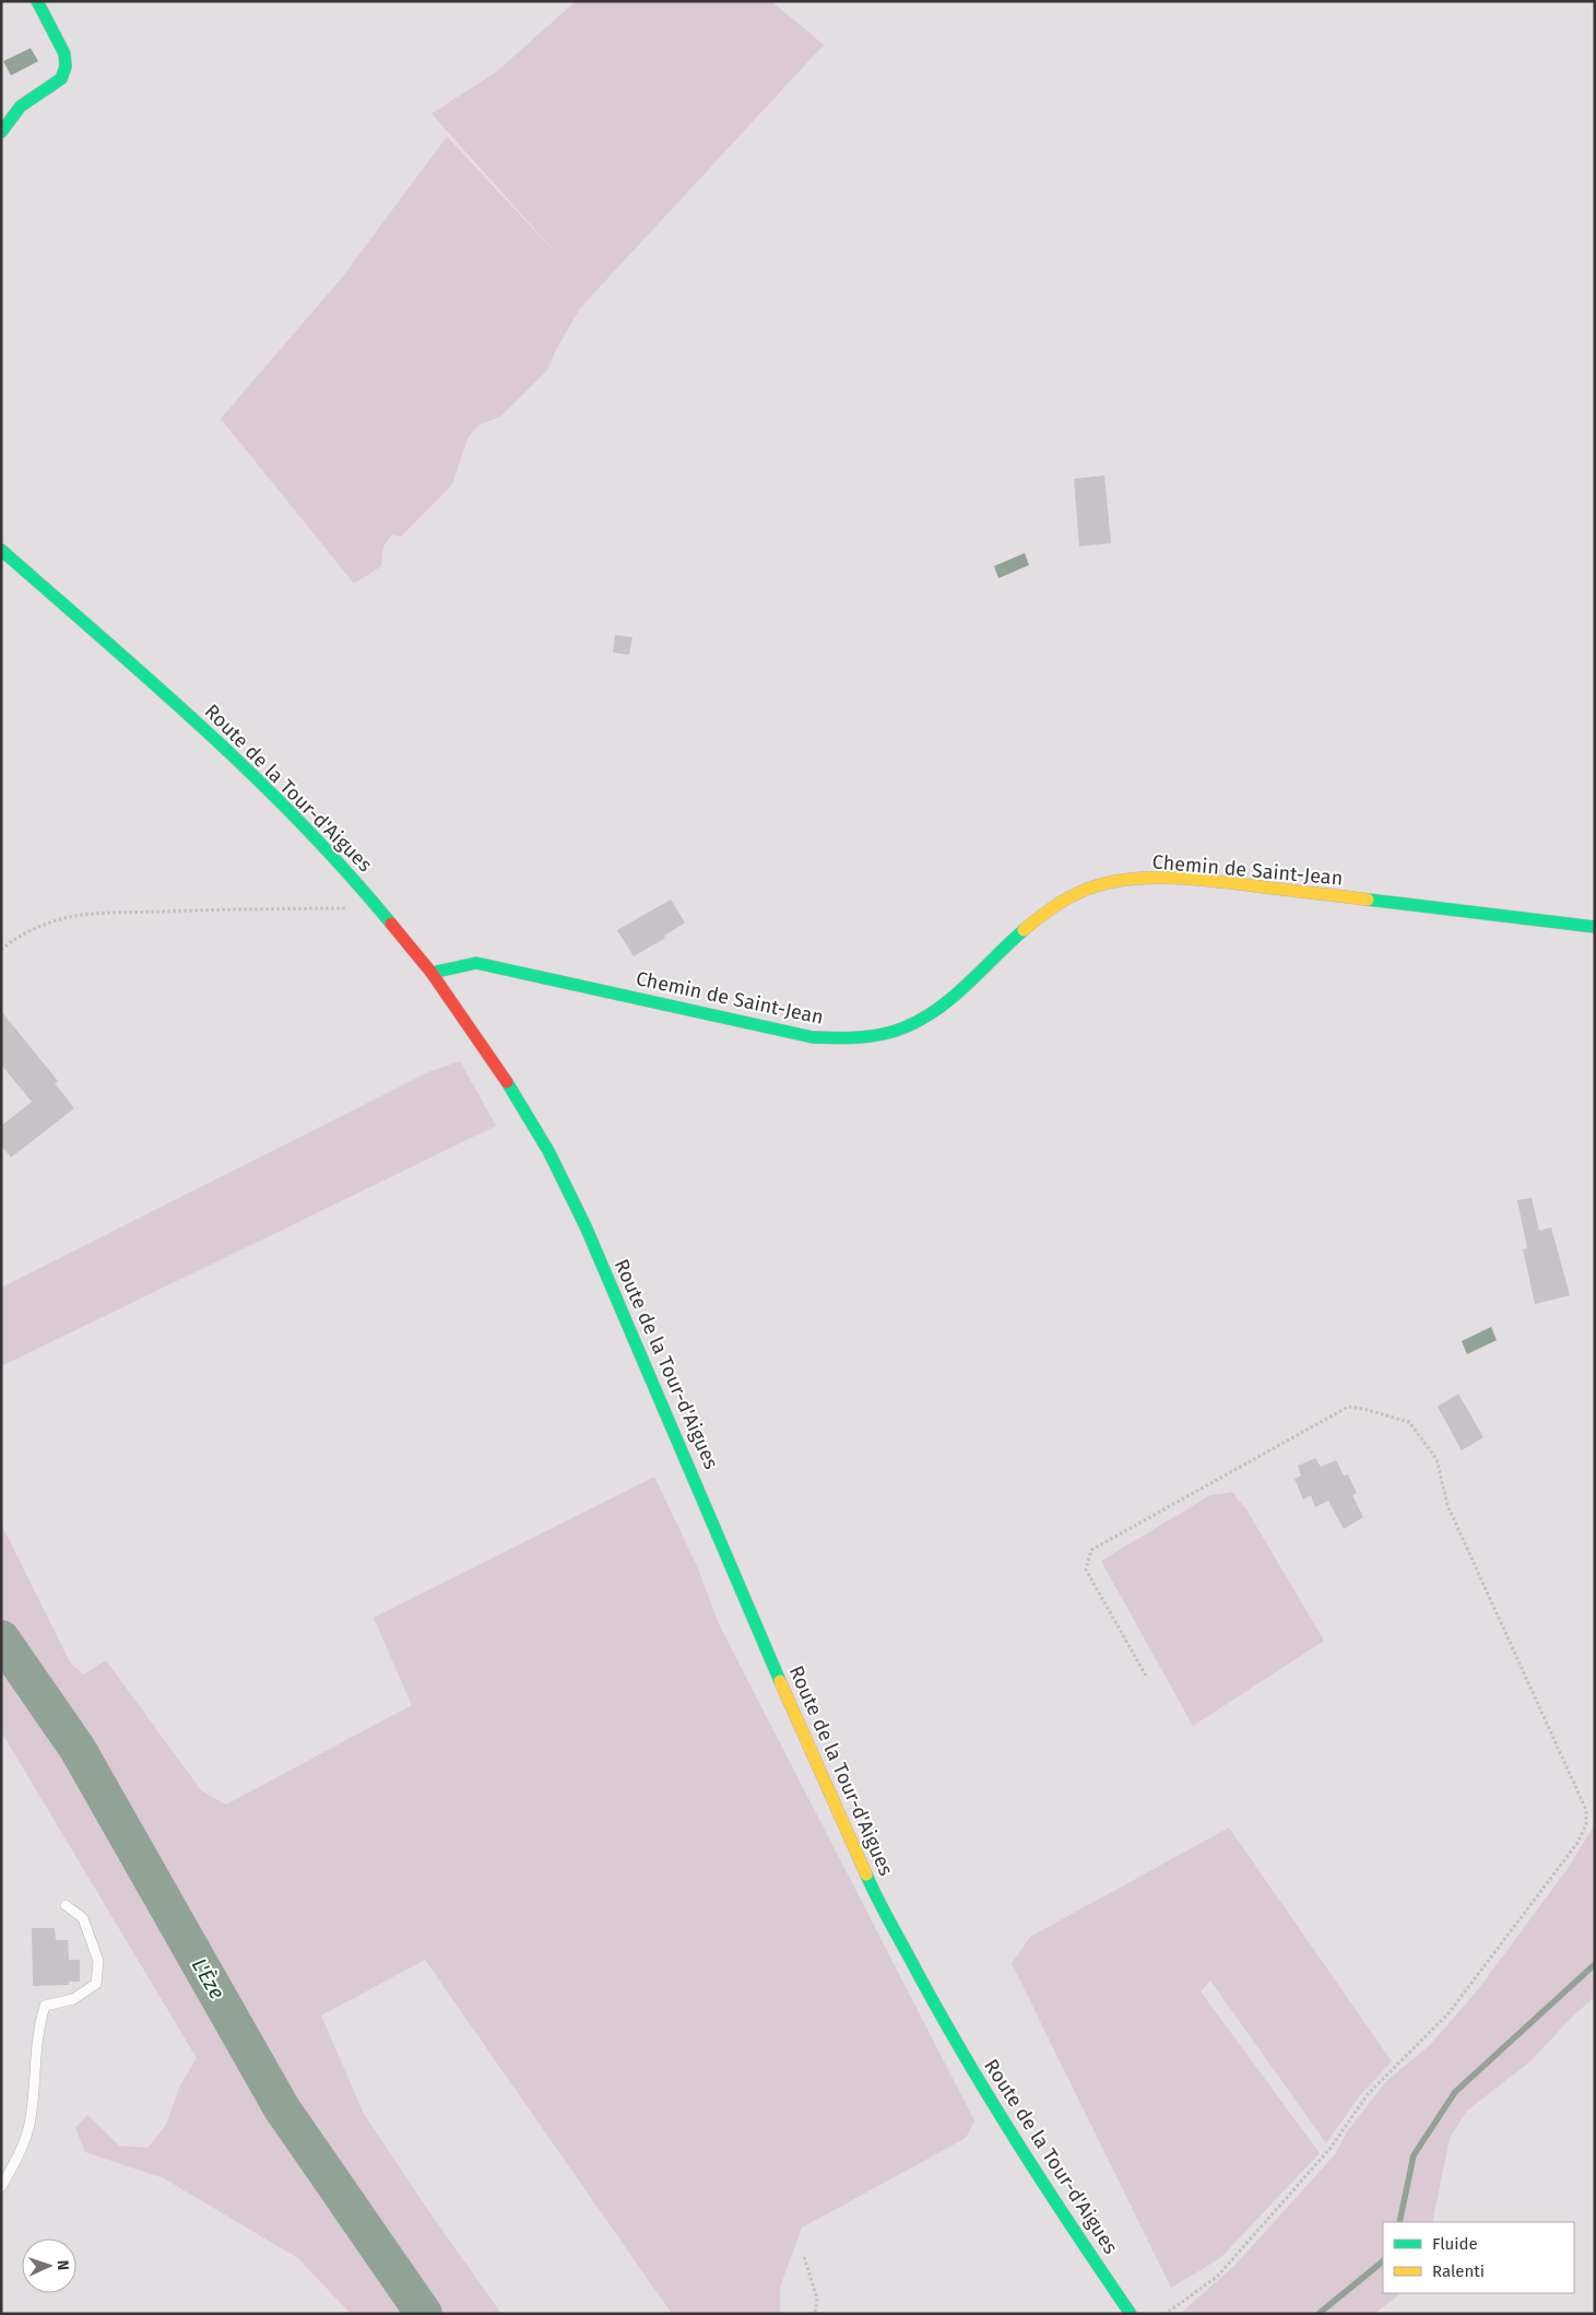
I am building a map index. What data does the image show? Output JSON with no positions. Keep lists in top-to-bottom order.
{
  "streets": {
    "main road": ["Route de la Tour-d'Aigues", "Chemin de Saint-Jean"]
  },
  "crossings": [
    ["Route de la Tour-d'Aigues", "Chemin de Saint-Jean"]
  ],
  "water": ["L'Èze"],
  "legend": ["Fluide", "Ralenti"],
  "north": "right"
}
